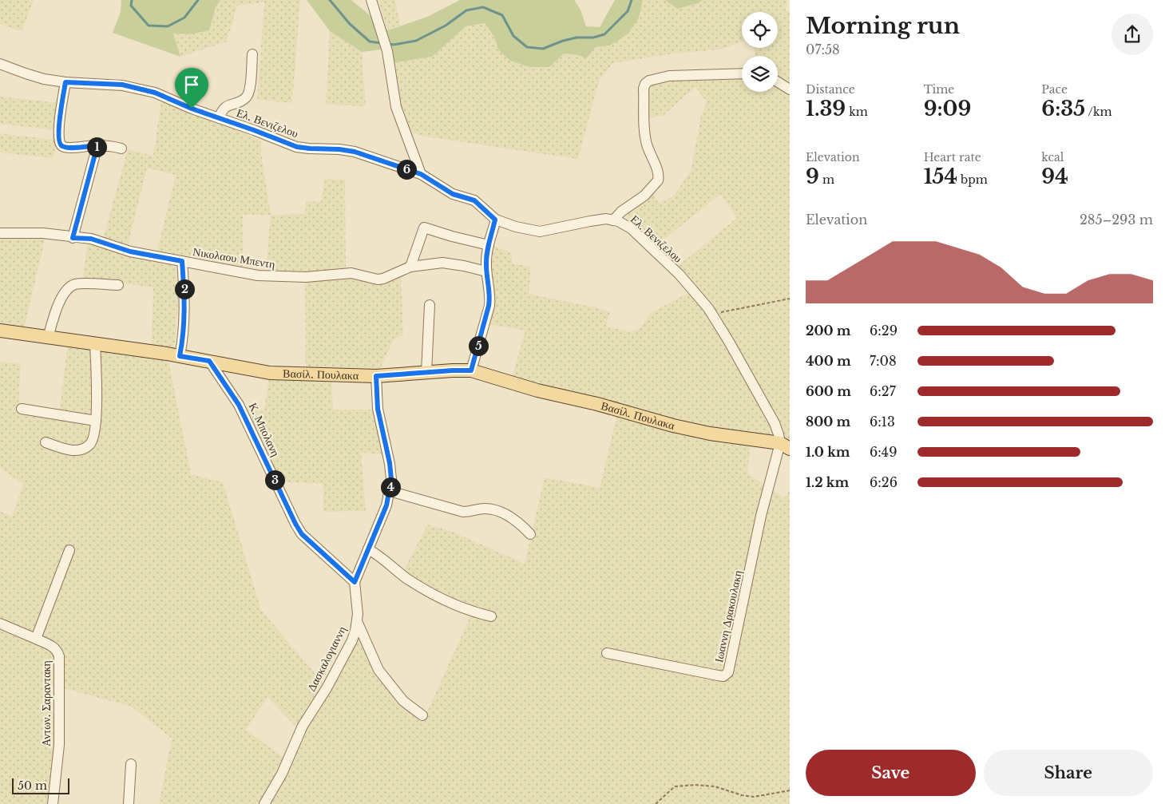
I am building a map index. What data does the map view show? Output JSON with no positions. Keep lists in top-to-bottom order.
{
  "streets": {
    "main road": ["Βασίλ. Πουλακα"],
    "street": [
      "Ελ. Βενιζελου",
      "Νικολαου Μπεντη",
      "Κ. Μπολανη",
      "Ιωαννη Δρακουλακη",
      "Δασκαλογιαννη",
      "Αντων. Σαραντακη"
    ]
  },
  "crossings": [
    ["Ελ. Βενιζελου", "Βασίλ. Πουλακα"],
    ["Ελ. Βενιζελου", "Ιωαννη Δρακουλακη"],
    ["Βασίλ. Πουλακα", "Κ. Μπολανη"],
    ["Βασίλ. Πουλακα", "Ιωαννη Δρακουλακη"],
    ["Βασίλ. Πουλακα", "Δασκαλογιαννη"],
    ["Κ. Μπολανη", "Δασκαλογιαννη"]
  ],
  "scale_bar": "50 m",
  "page": {
    "heading": ["Morning run", "07:58"],
    "stats": [
      ["Distance", "1.39 km"],
      ["Time", "9:09"],
      ["Pace", "6:35 /km"],
      ["Elevation", "9 m"],
      ["Heart rate", "154 bpm"],
      ["kcal", "94"]
    ],
    "pins": [
      "1",
      "6",
      "2",
      "5",
      "3",
      "4"
    ],
    "chart": ["Elevation", "285–293 m"],
    "list": [
      {
        "name": "200 m",
        "note": "6:29"
      },
      {
        "name": "400 m",
        "note": "7:08"
      },
      {
        "name": "600 m",
        "note": "6:27"
      },
      {
        "name": "800 m",
        "note": "6:13"
      },
      {
        "name": "1.0 km",
        "note": "6:49"
      },
      {
        "name": "1.2 km",
        "note": "6:26"
      }
    ],
    "buttons": ["Save", "Share"],
    "scale": "50 m"
  }
}
